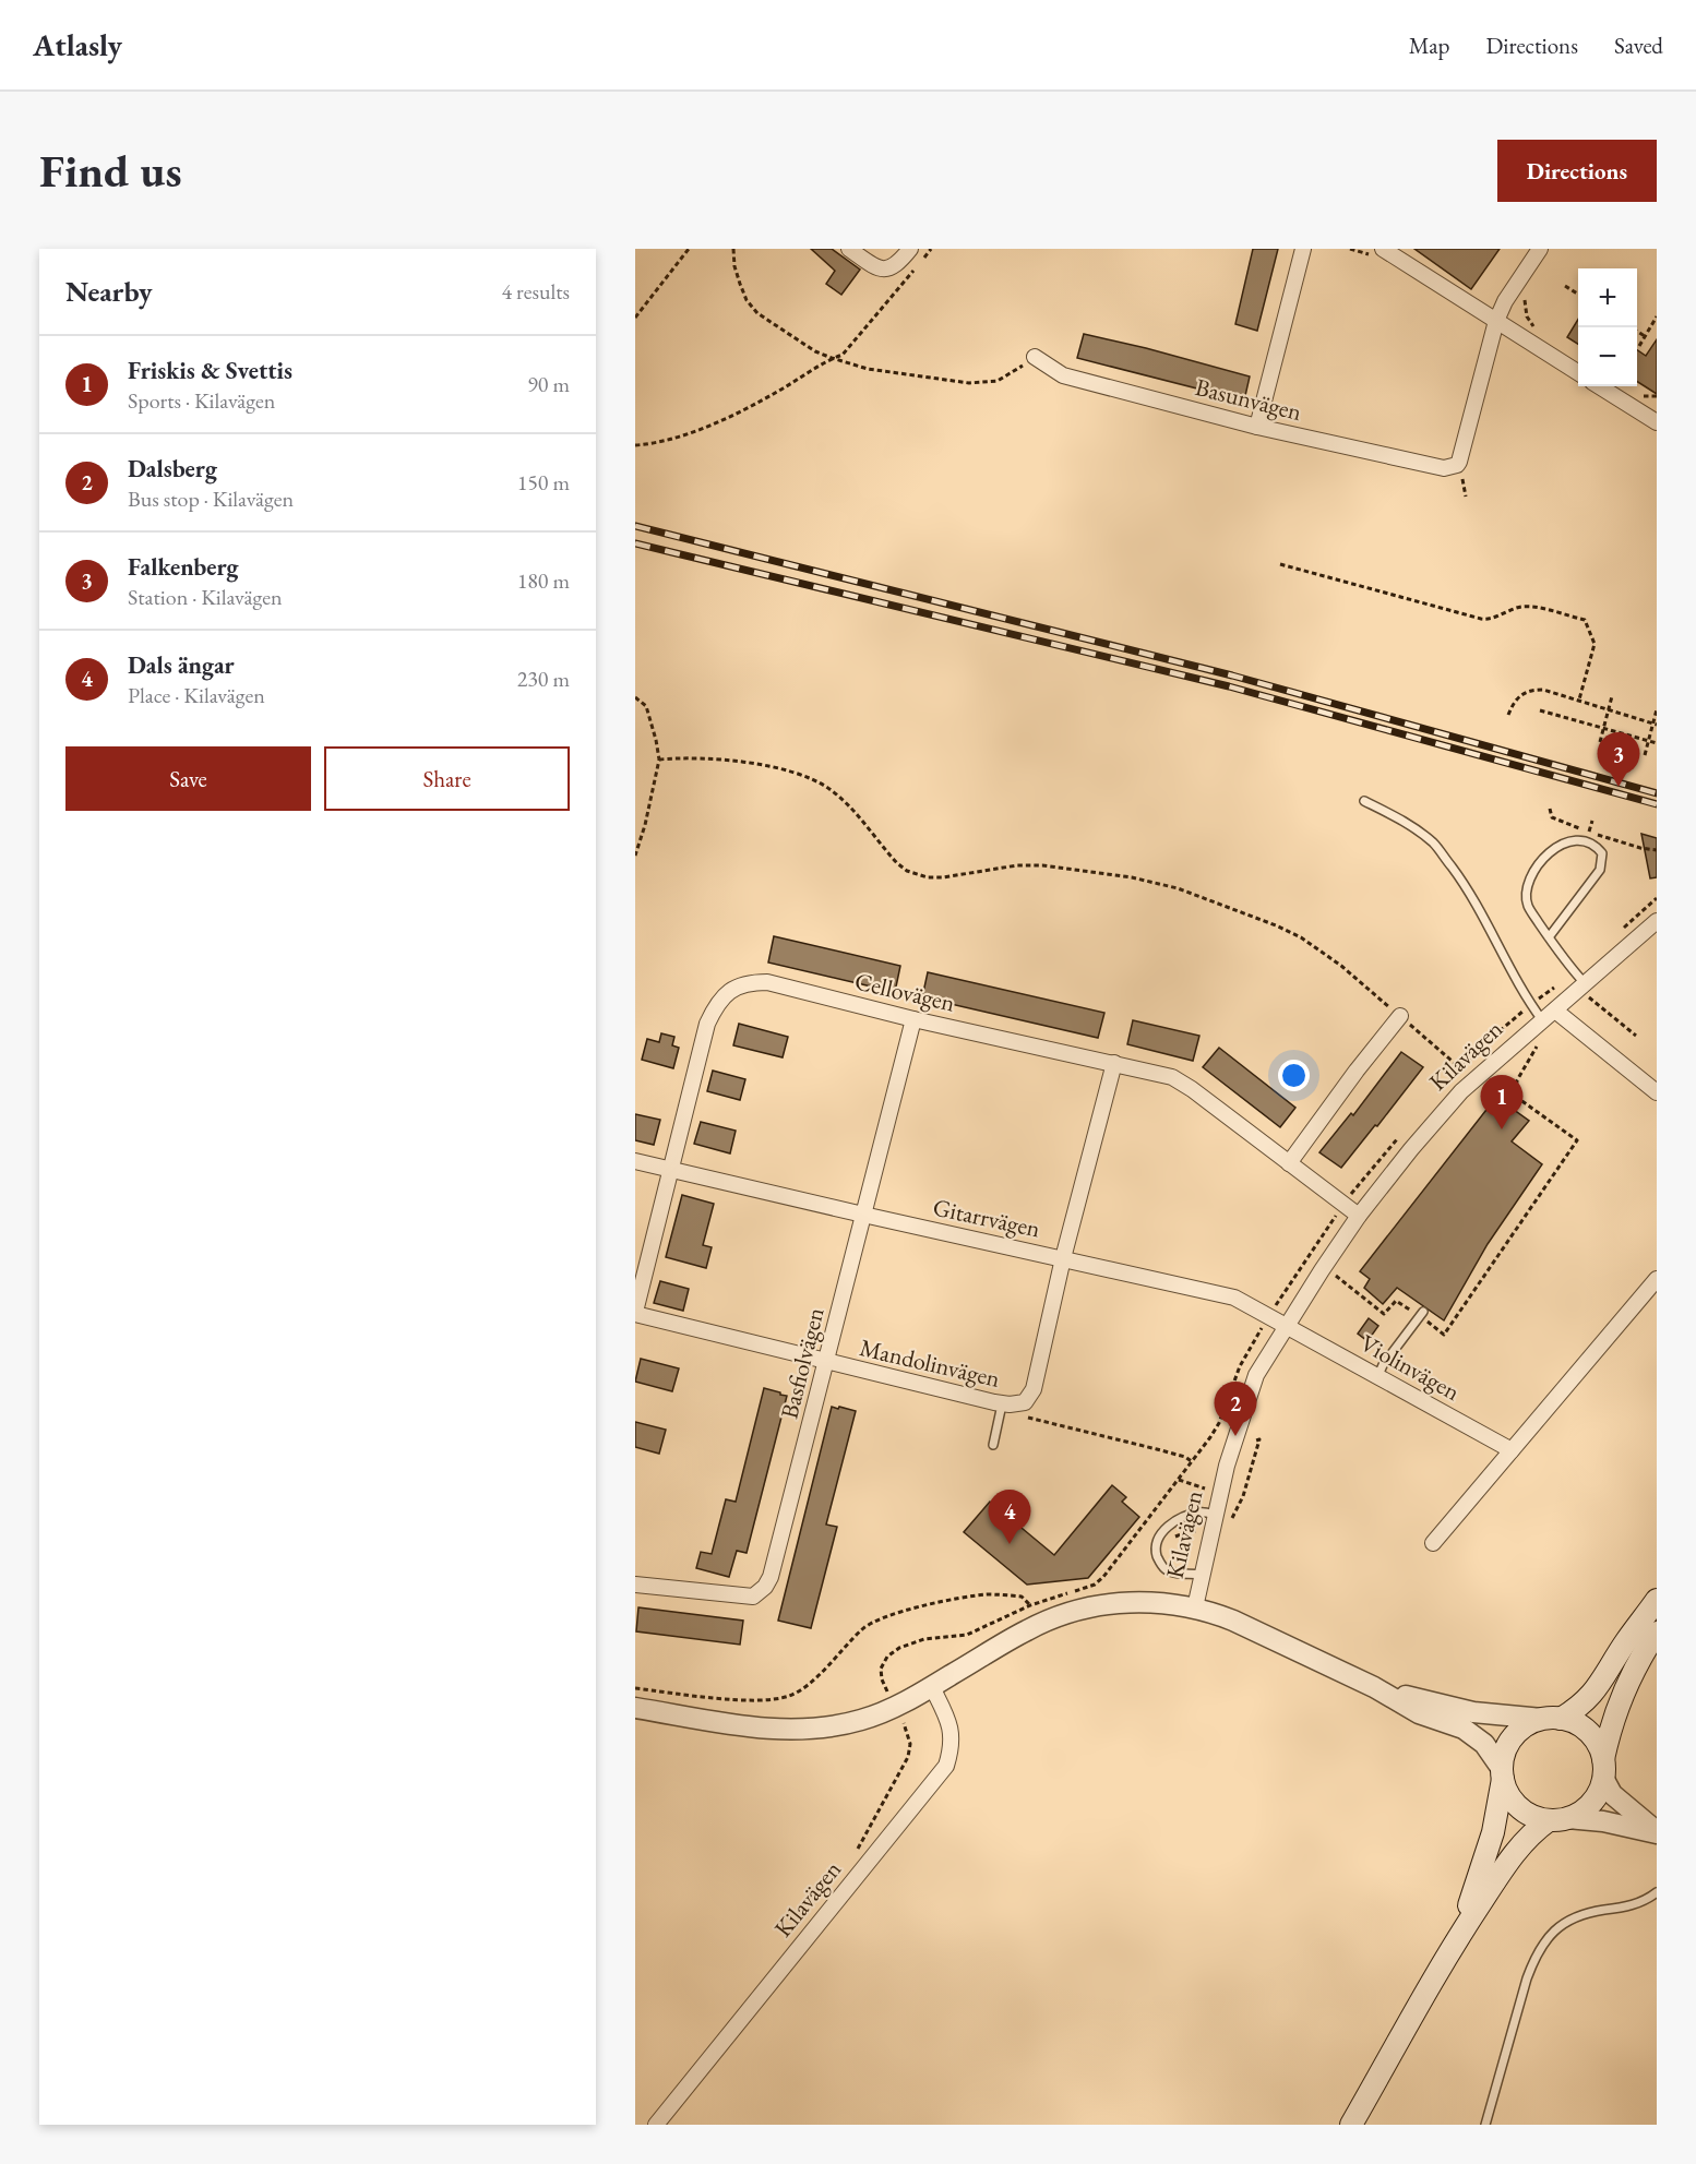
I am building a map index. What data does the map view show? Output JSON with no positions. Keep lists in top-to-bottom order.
{
  "streets": {
    "street": [
      "Basunvägen",
      "Cellovägen",
      "Kilavägen",
      "Gitarrvägen",
      "Basfiolvägen",
      "Mandolinvägen",
      "Violinvägen"
    ]
  },
  "crossings": [
    ["Cellovägen", "Kilavägen"],
    ["Cellovägen", "Gitarrvägen"],
    ["Cellovägen", "Basfiolvägen"],
    ["Cellovägen", "Mandolinvägen"],
    ["Kilavägen", "Gitarrvägen"],
    ["Kilavägen", "Violinvägen"],
    ["Gitarrvägen", "Basfiolvägen"],
    ["Gitarrvägen", "Mandolinvägen"],
    ["Gitarrvägen", "Violinvägen"],
    ["Basfiolvägen", "Mandolinvägen"]
  ],
  "page": {
    "header": "Atlasly",
    "nav": ["Map", "Directions", "Saved"],
    "buttons": [
      "Directions",
      ["Save", "Share"]
    ],
    "title": "Find us",
    "heading": ["Nearby", "4 results"],
    "map_buttons": ["+", "−"],
    "list": [
      {
        "mark": "1",
        "name": "Friskis & Svettis",
        "note": "Sports · Kilavägen",
        "value": "90 m"
      },
      {
        "mark": "2",
        "name": "Dalsberg",
        "note": "Bus stop · Kilavägen",
        "value": "150 m"
      },
      {
        "mark": "3",
        "name": "Falkenberg",
        "note": "Station · Kilavägen",
        "value": "180 m"
      },
      {
        "mark": "4",
        "name": "Dals ängar",
        "note": "Place · Kilavägen",
        "value": "230 m"
      }
    ],
    "pins": [
      "3",
      "1",
      "2",
      "4"
    ]
  }
}
